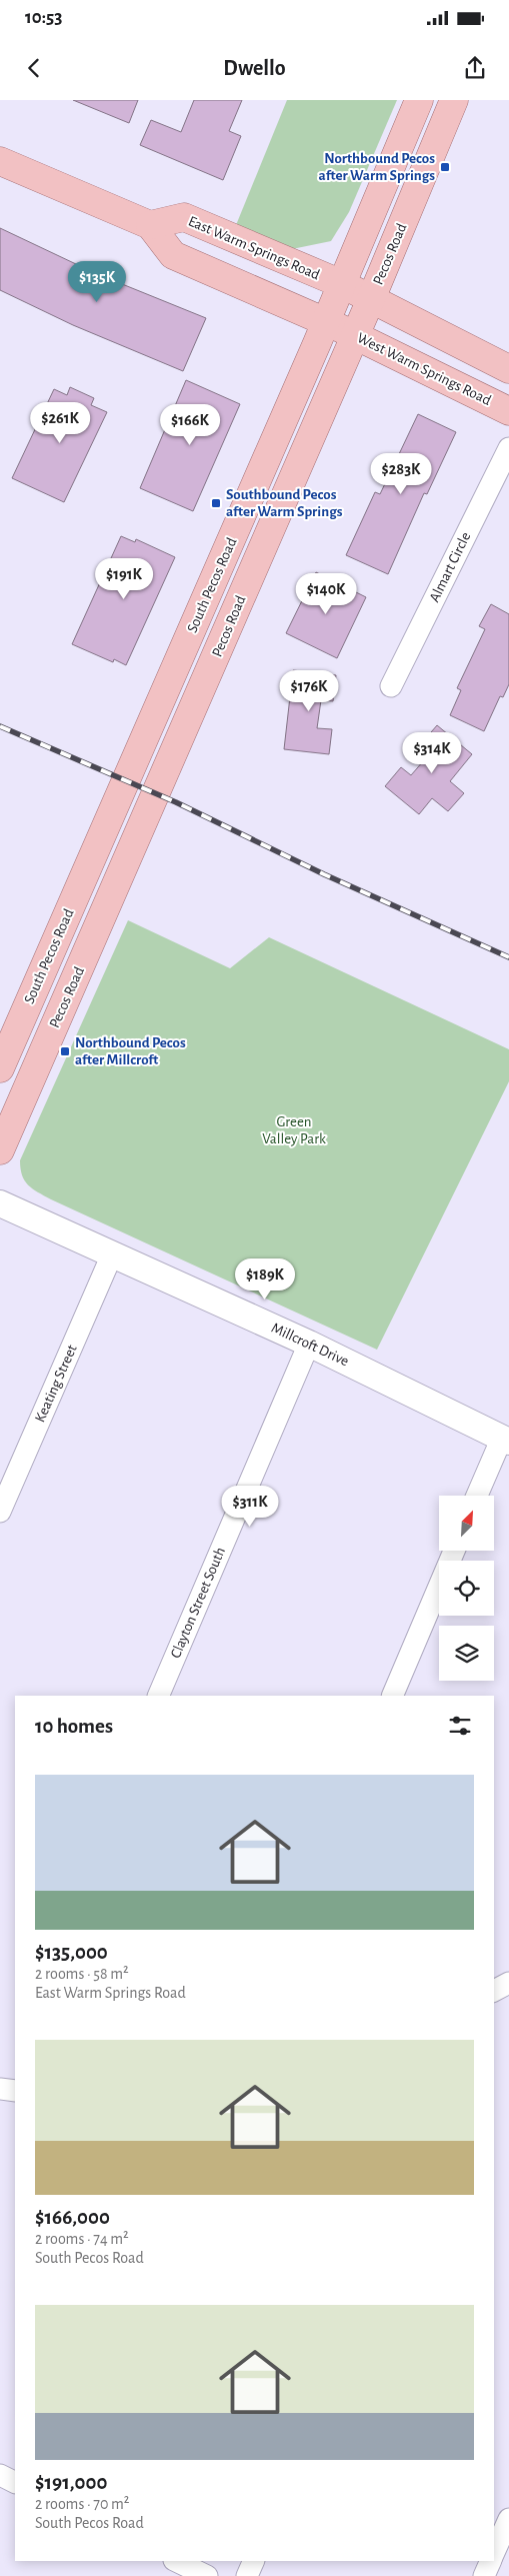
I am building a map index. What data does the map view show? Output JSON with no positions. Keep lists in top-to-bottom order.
{
  "streets": {
    "main road": [
      "East Warm Springs Road",
      "Pecos Road",
      "West Warm Springs Road",
      "South Pecos Road"
    ],
    "street": [
      "Almart Circle",
      "Millcroft Drive",
      "Keating Street",
      "Clayton Street South"
    ]
  },
  "crossings": [
    ["East Warm Springs Road", "Pecos Road"],
    ["East Warm Springs Road", "South Pecos Road"],
    ["Pecos Road", "West Warm Springs Road"],
    ["Pecos Road", "South Pecos Road"],
    ["West Warm Springs Road", "South Pecos Road"],
    ["Millcroft Drive", "Keating Street"],
    ["Millcroft Drive", "Clayton Street South"]
  ],
  "parks": ["Green Valley Park"],
  "places": {
    "transit": ["Northbound Pecos after Warm Springs", "Southbound Pecos after Warm Springs", "Northbound Pecos after Millcroft"]
  },
  "north": "top right",
  "page": {
    "status": "10:53",
    "header": "Dwello",
    "price": [
      "$135K",
      "$261K",
      "$166K",
      "$283K",
      "$191K",
      "$140K",
      "$176K",
      "$314K",
      "$189K",
      "$311K"
    ],
    "heading": "10 homes",
    "list": [
      {
        "name": "$135,000",
        "note": "2 rooms · 58 m² · East Warm Springs Road"
      },
      {
        "name": "$166,000",
        "note": "2 rooms · 74 m² · South Pecos Road"
      },
      {
        "name": "$191,000",
        "note": "2 rooms · 70 m² · South Pecos Road"
      }
    ]
  }
}
